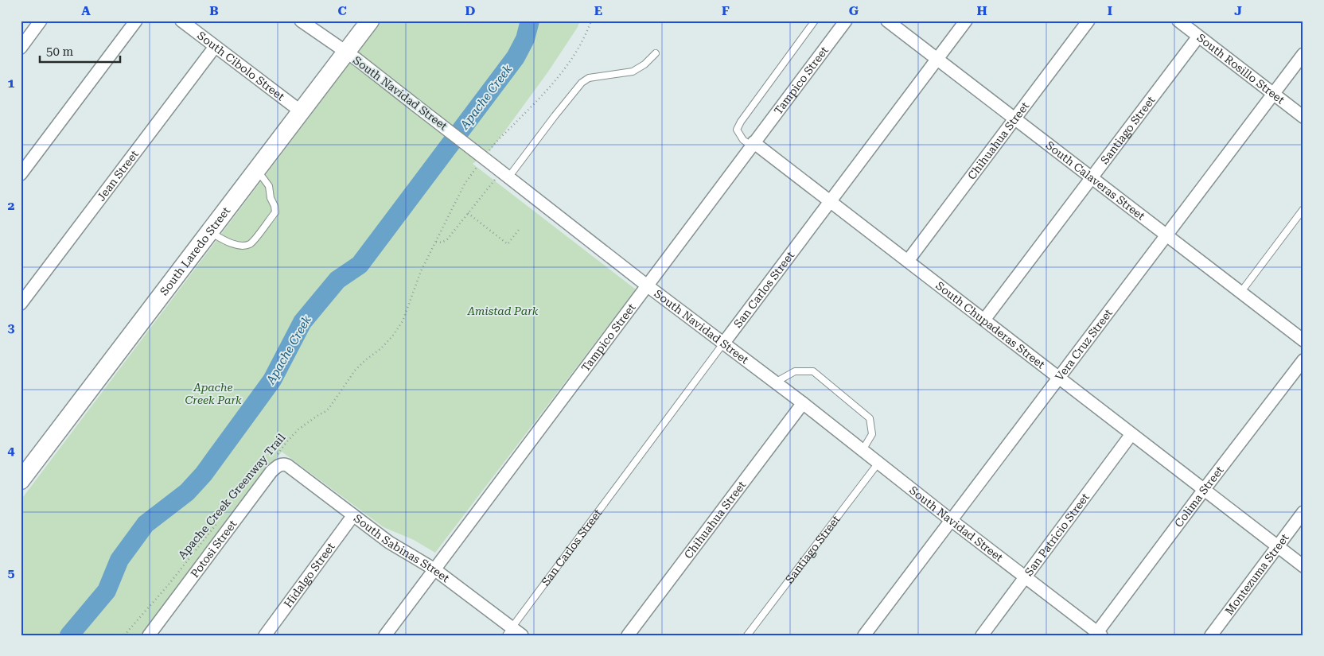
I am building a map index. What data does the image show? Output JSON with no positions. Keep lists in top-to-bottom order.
{
  "streets": {
    "main road": ["South Laredo Street"],
    "street": [
      "South Cibolo Street",
      "South Rosillo Street",
      "Tampico Street",
      "South Navidad Street",
      "Santiago Street",
      "Chihuahua Street",
      "Jean Street",
      "South Calaveras Street",
      "San Carlos Street",
      "South Chupaderas Street",
      "Vera Cruz Street",
      "Colima Street",
      "San Patricio Street",
      "South Sabinas Street",
      "Potosi Street",
      "Montezuma Street",
      "Hidalgo Street"
    ],
    "path": ["Apache Creek Greenway Trail"]
  },
  "crossings": [
    ["South Cibolo Street", "Jean Street"],
    ["South Cibolo Street", "South Laredo Street"],
    ["South Rosillo Street", "Santiago Street"],
    ["South Rosillo Street", "Vera Cruz Street"],
    ["Tampico Street", "South Navidad Street"],
    ["Tampico Street", "South Chupaderas Street"],
    ["Tampico Street", "South Sabinas Street"],
    ["South Navidad Street", "Santiago Street"],
    ["South Navidad Street", "Chihuahua Street"],
    ["South Navidad Street", "South Laredo Street"],
    ["South Navidad Street", "San Carlos Street"],
    ["South Navidad Street", "Vera Cruz Street"],
    ["South Navidad Street", "Colima Street"],
    ["South Navidad Street", "San Patricio Street"],
    ["Santiago Street", "South Calaveras Street"],
    ["Santiago Street", "South Chupaderas Street"],
    ["Chihuahua Street", "South Calaveras Street"],
    ["Chihuahua Street", "South Chupaderas Street"],
    ["South Calaveras Street", "San Carlos Street"],
    ["South Calaveras Street", "Vera Cruz Street"],
    ["San Carlos Street", "South Chupaderas Street"],
    ["San Carlos Street", "South Sabinas Street"],
    ["South Chupaderas Street", "Vera Cruz Street"],
    ["South Chupaderas Street", "Colima Street"],
    ["South Chupaderas Street", "San Patricio Street"],
    ["South Chupaderas Street", "Montezuma Street"],
    ["Apache Creek Greenway Trail", "South Sabinas Street"],
    ["Apache Creek Greenway Trail", "Potosi Street"],
    ["South Sabinas Street", "Potosi Street"],
    ["South Sabinas Street", "Hidalgo Street"]
  ],
  "water": ["Apache Creek"],
  "parks": ["Amistad Park", "Apache Creek Park"],
  "scale_bar": "50 m",
  "grid": {
    "columns": [
      "A",
      "B",
      "C",
      "D",
      "E",
      "F",
      "G",
      "H",
      "I",
      "J"
    ],
    "rows": [
      "1",
      "2",
      "3",
      "4",
      "5"
    ]
  }
}
